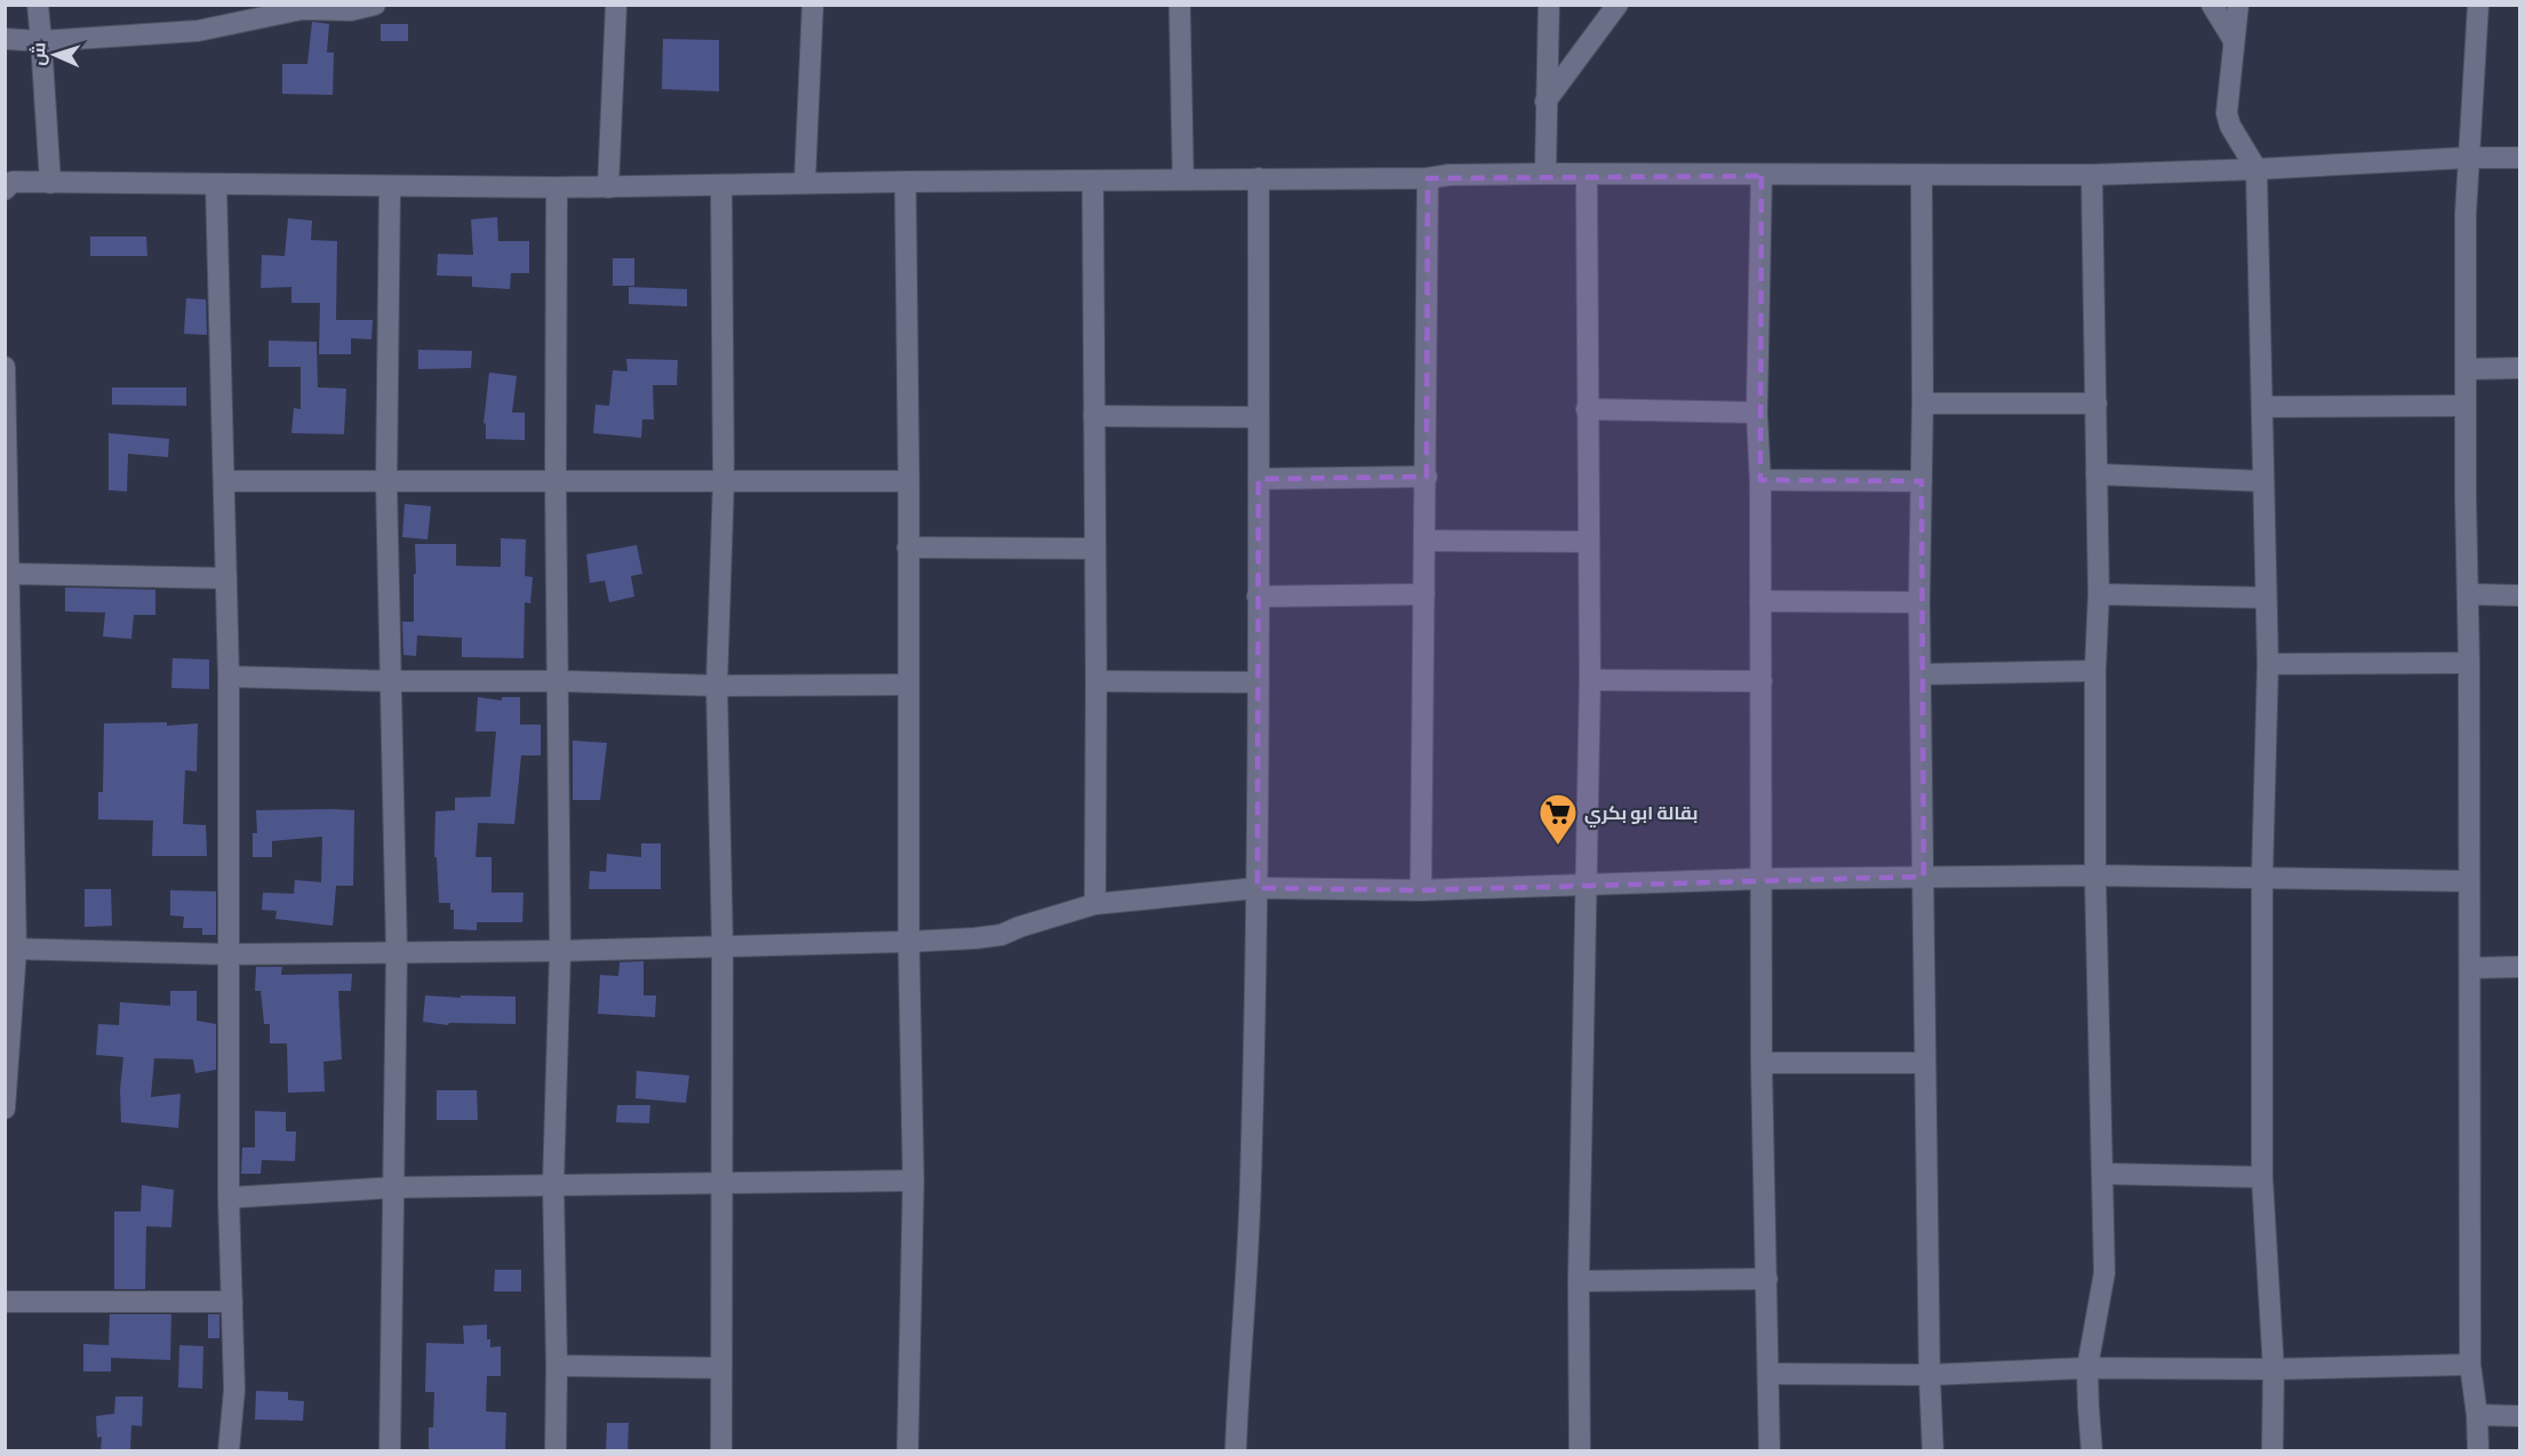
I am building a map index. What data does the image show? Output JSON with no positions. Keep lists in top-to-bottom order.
{
  "places": {
    "supermarket": ["بقالة ابو بكري"]
  },
  "north": "left"
}
